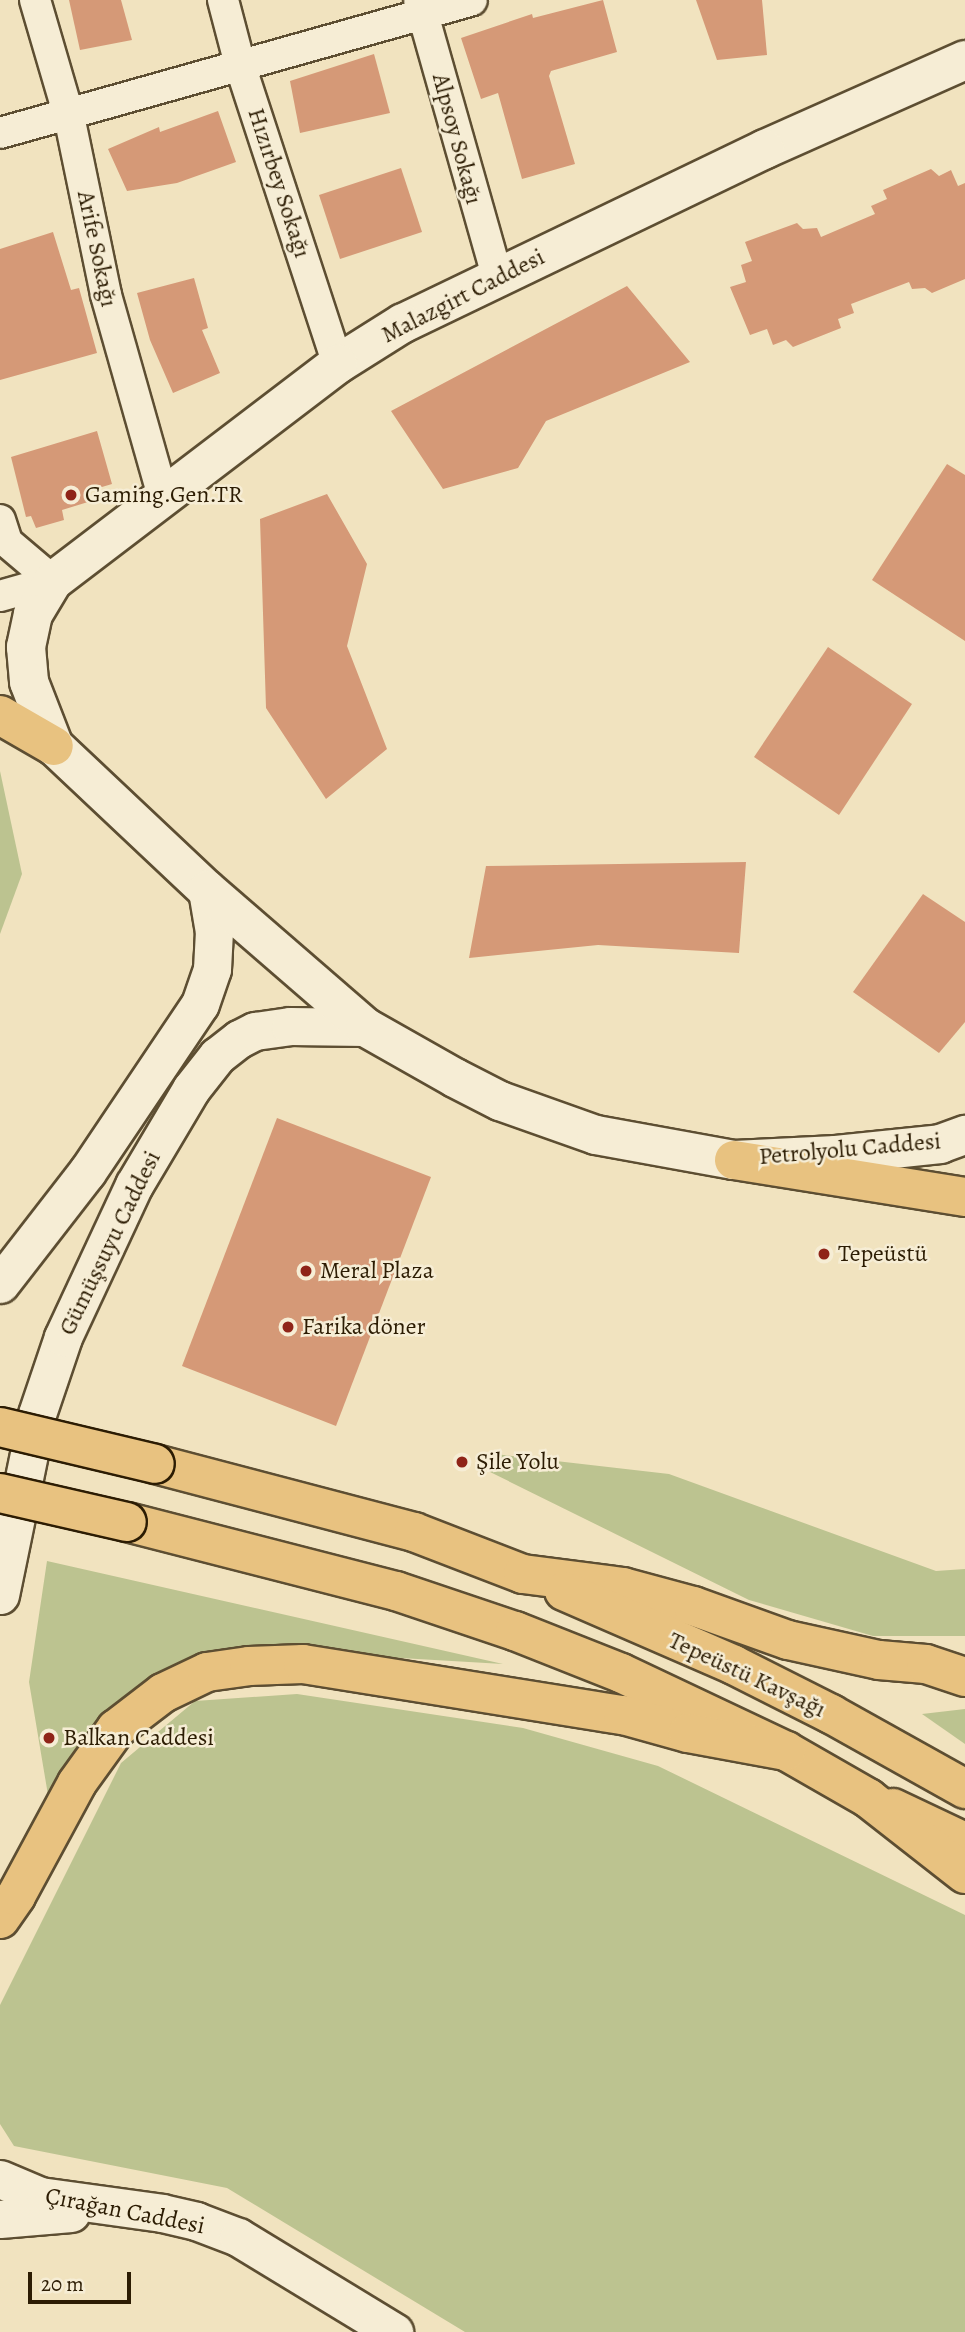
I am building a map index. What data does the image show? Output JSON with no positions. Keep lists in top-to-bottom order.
{
  "streets": {
    "main road": ["Malazgirt Caddesi", "Petrolyolu Caddesi", "Tepeüstü Kavşağı"],
    "street": [
      "Alpsoy Sokağı",
      "Hızırbey Sokağı",
      "Arife Sokağı",
      "Gümüşsuyu Caddesi",
      "Çırağan Caddesi"
    ]
  },
  "crossings": [
    ["Alpsoy Sokağı", "Malazgirt Caddesi"],
    ["Hızırbey Sokağı", "Malazgirt Caddesi"],
    ["Arife Sokağı", "Malazgirt Caddesi"],
    ["Petrolyolu Caddesi", "Gümüşsuyu Caddesi"]
  ],
  "places": [
    "Gaming.Gen.TR",
    "Tepeüstü",
    "Meral Plaza",
    "Farika döner",
    "Şile Yolu",
    "Balkan Caddesi"
  ],
  "scale_bar": "20 m"
}
